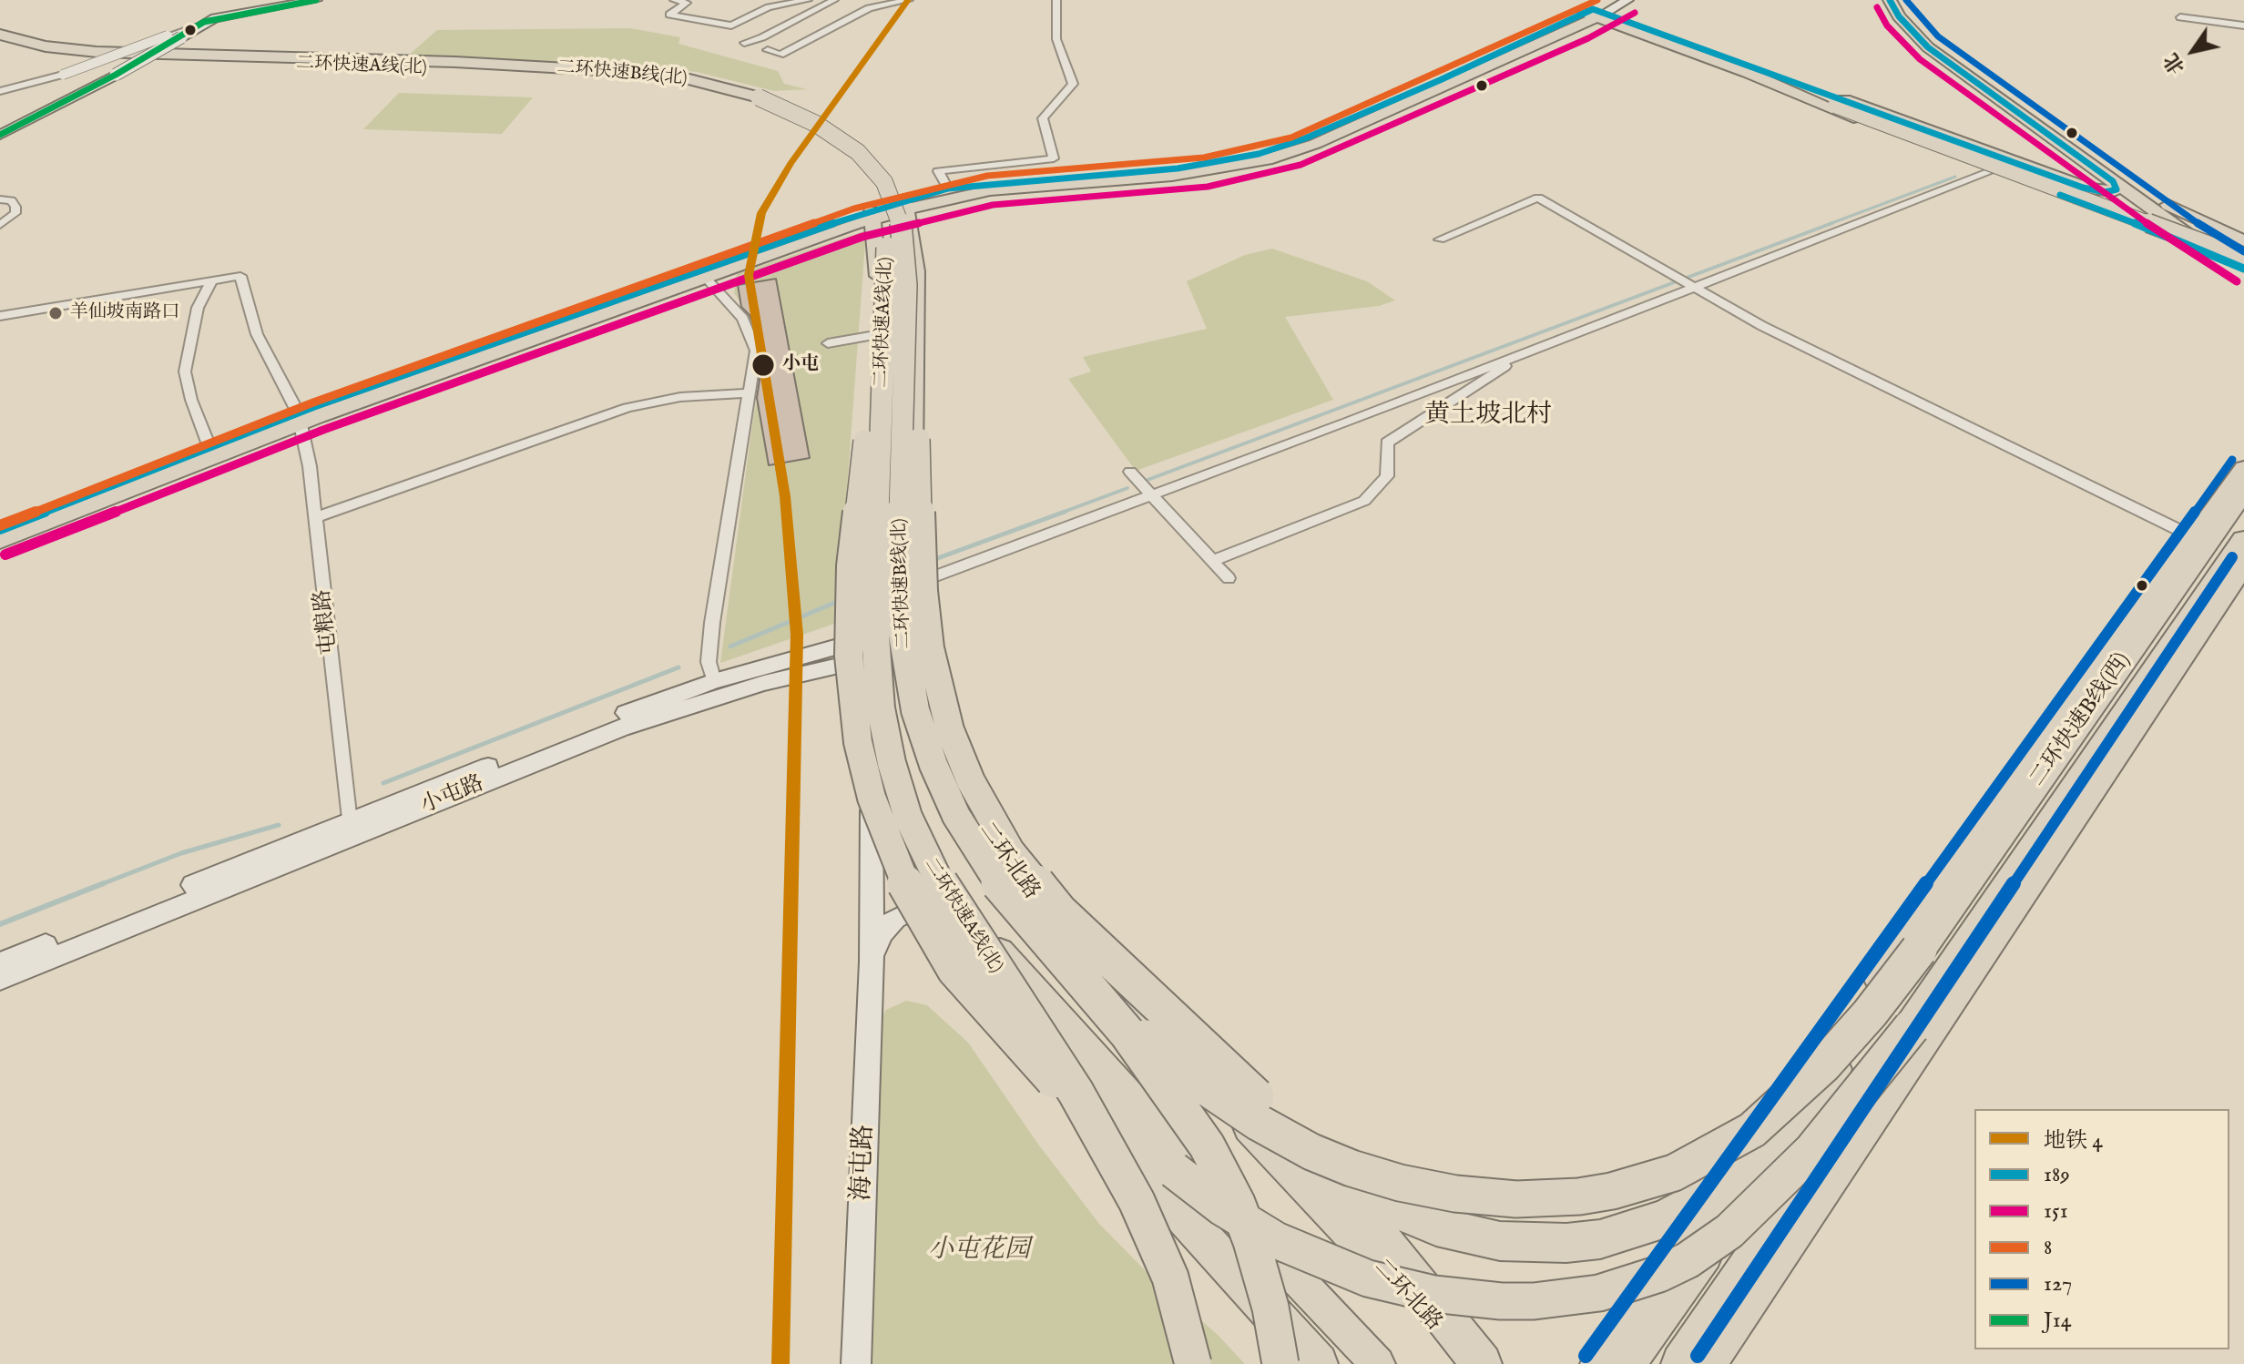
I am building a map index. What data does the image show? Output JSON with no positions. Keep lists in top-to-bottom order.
{
  "streets": {
    "highway": ["二环快速A线(北)", "二环快速B线(北)", "二环快速B线(西)"],
    "main road": ["二环北路"],
    "street": ["屯粮路", "小屯路", "海屯路"]
  },
  "crossings": [
    ["二环快速A线(北)", "二环快速B线(北)"],
    ["屯粮路", "小屯路"],
    ["小屯路", "二环北路"],
    ["小屯路", "海屯路"]
  ],
  "districts": ["黄土坡北村"],
  "parks": ["小屯花园"],
  "places": ["羊仙坡南路口", "小屯"],
  "lines": [
    "metro line 4",
    "transit line 189",
    "transit line 8",
    "transit line 127",
    "transit line J14",
    "transit line 151"
  ],
  "legend": [
    "地铁 4",
    "189",
    "151",
    "8",
    "127",
    "J14"
  ],
  "north": "bottom left"
}
